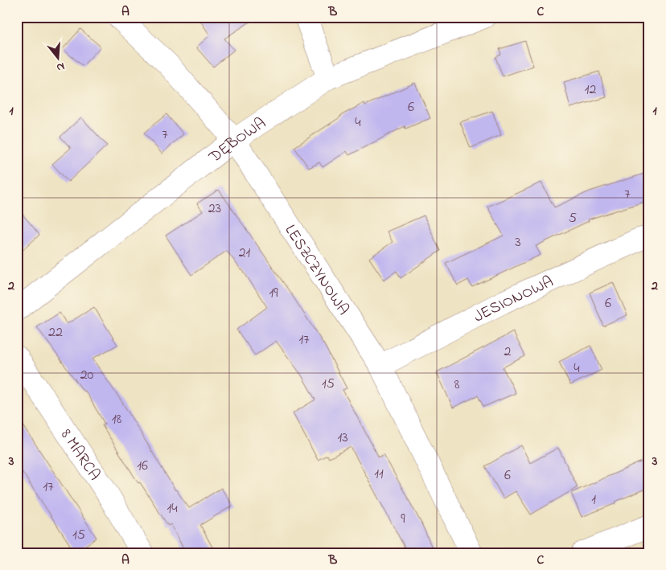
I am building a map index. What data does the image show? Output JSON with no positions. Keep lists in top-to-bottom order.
{
  "streets": {
    "street": [
      "DĘBOWA",
      "LESZCZYNOWA",
      "JESIONOWA",
      "8 MARCA"
    ]
  },
  "crossings": [
    ["DĘBOWA", "LESZCZYNOWA"],
    ["LESZCZYNOWA", "JESIONOWA"]
  ],
  "house_numbers": [
    "12",
    "6",
    "4",
    "7",
    "7",
    "23",
    "5",
    "3",
    "21",
    "19",
    "6",
    "22",
    "17",
    "2",
    "4",
    "20",
    "15",
    "8",
    "18",
    "13",
    "16",
    "11",
    "6",
    "17",
    "1",
    "14",
    "9",
    "15"
  ],
  "north": "bottom",
  "grid": {
    "columns": ["A", "B", "C"],
    "rows": ["1", "2", "3"]
  }
}
